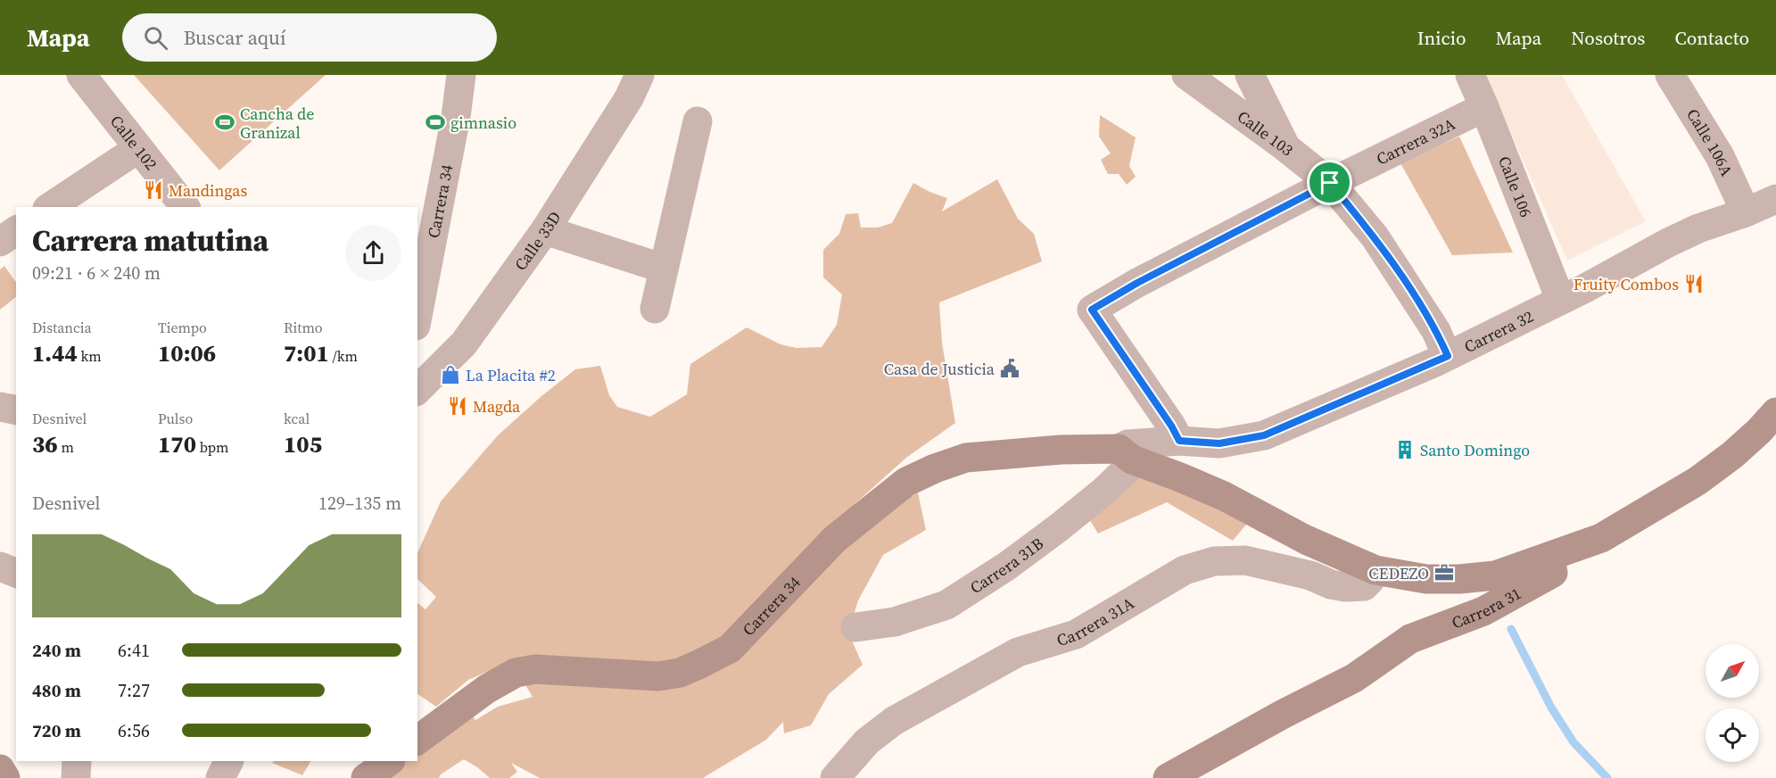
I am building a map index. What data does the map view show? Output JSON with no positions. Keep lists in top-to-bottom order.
{
  "streets": {
    "street": [
      "Calle 103",
      "Carrera 32A",
      "Calle 102",
      "Calle 106A",
      "Calle 106",
      "Carrera 34",
      "Calle 33D",
      "Carrera 32",
      "Carrera 31B",
      "Carrera 31",
      "Carrera 31A"
    ]
  },
  "crossings": [
    ["Calle 103", "Carrera 32A"],
    ["Calle 103", "Carrera 32"],
    ["Carrera 32A", "Calle 106"],
    ["Carrera 32A", "Carrera 32"],
    ["Calle 106A", "Carrera 32"],
    ["Calle 106", "Carrera 32"],
    ["Carrera 34", "Carrera 32"],
    ["Carrera 34", "Carrera 31B"],
    ["Carrera 32", "Carrera 31B"]
  ],
  "places": {
    "sports": ["Cancha de Granizal", "gimnasio"],
    "restaurant": ["Mandingas", "Fruity Combos", "Magda"],
    "public building": ["Casa de Justicia"],
    "shop": ["La Placita #2"],
    "building": ["Santo Domingo"],
    "office": ["CEDEZO"]
  },
  "north": "top right",
  "page": {
    "header": "Mapa",
    "search": "Buscar aquí",
    "nav": [
      "Inicio",
      "Mapa",
      "Nosotros",
      "Contacto"
    ],
    "heading": ["Carrera matutina", "09:21 · 6 × 240 m"],
    "stats": [
      ["Distancia", "1.44 km"],
      ["Tiempo", "10:06"],
      ["Ritmo", "7:01 /km"],
      ["Desnivel", "36 m"],
      ["Pulso", "170 bpm"],
      ["kcal", "105"]
    ],
    "chart": ["Desnivel", "129–135 m"],
    "list": [
      {
        "name": "240 m",
        "note": "6:41"
      },
      {
        "name": "480 m",
        "note": "7:27"
      },
      {
        "name": "720 m",
        "note": "6:56"
      }
    ]
  }
}
